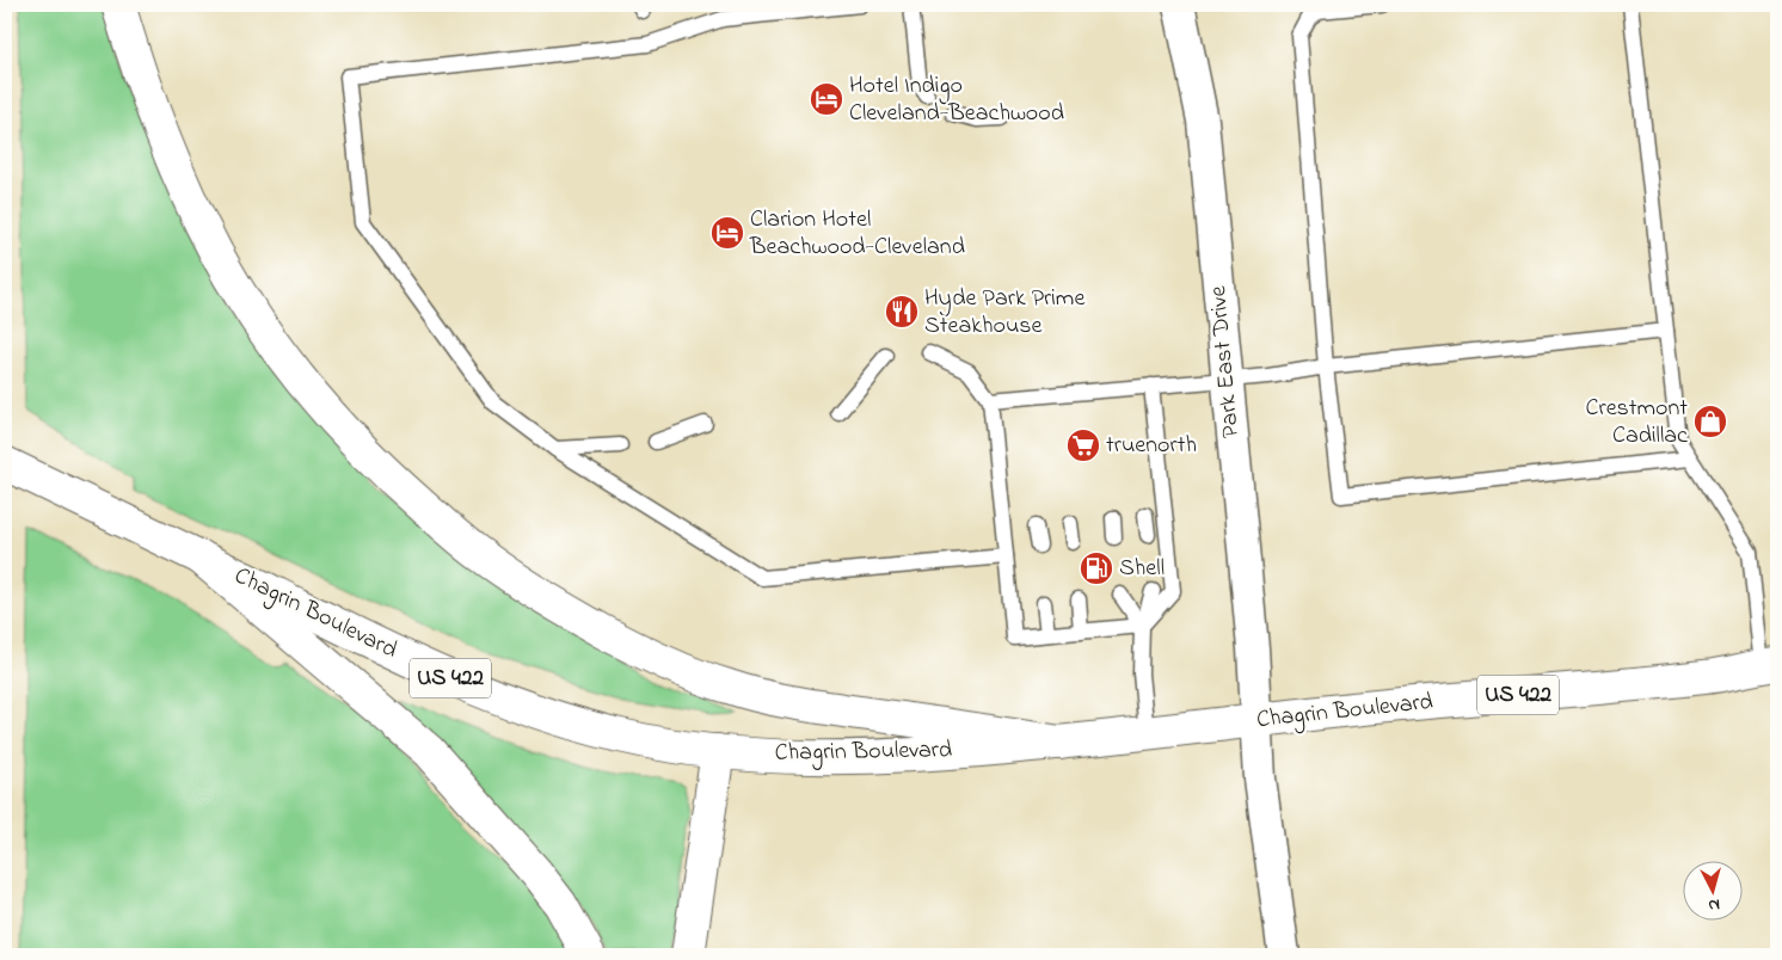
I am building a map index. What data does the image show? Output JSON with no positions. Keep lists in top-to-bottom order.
{
  "streets": {
    "main road": ["Chagrin Boulevard", "US 422"],
    "street": ["Park East Drive"]
  },
  "crossings": [
    ["Park East Drive", "Chagrin Boulevard"]
  ],
  "places": {
    "hotel": ["Hotel Indigo Cleveland-Beachwood", "Clarion Hotel Beachwood-Cleveland"],
    "restaurant": ["Hyde Park Prime Steakhouse"],
    "shop": ["Crestmont Cadillac"],
    "supermarket": ["truenorth"],
    "fuel station": ["Shell"]
  },
  "north": "bottom"
}
